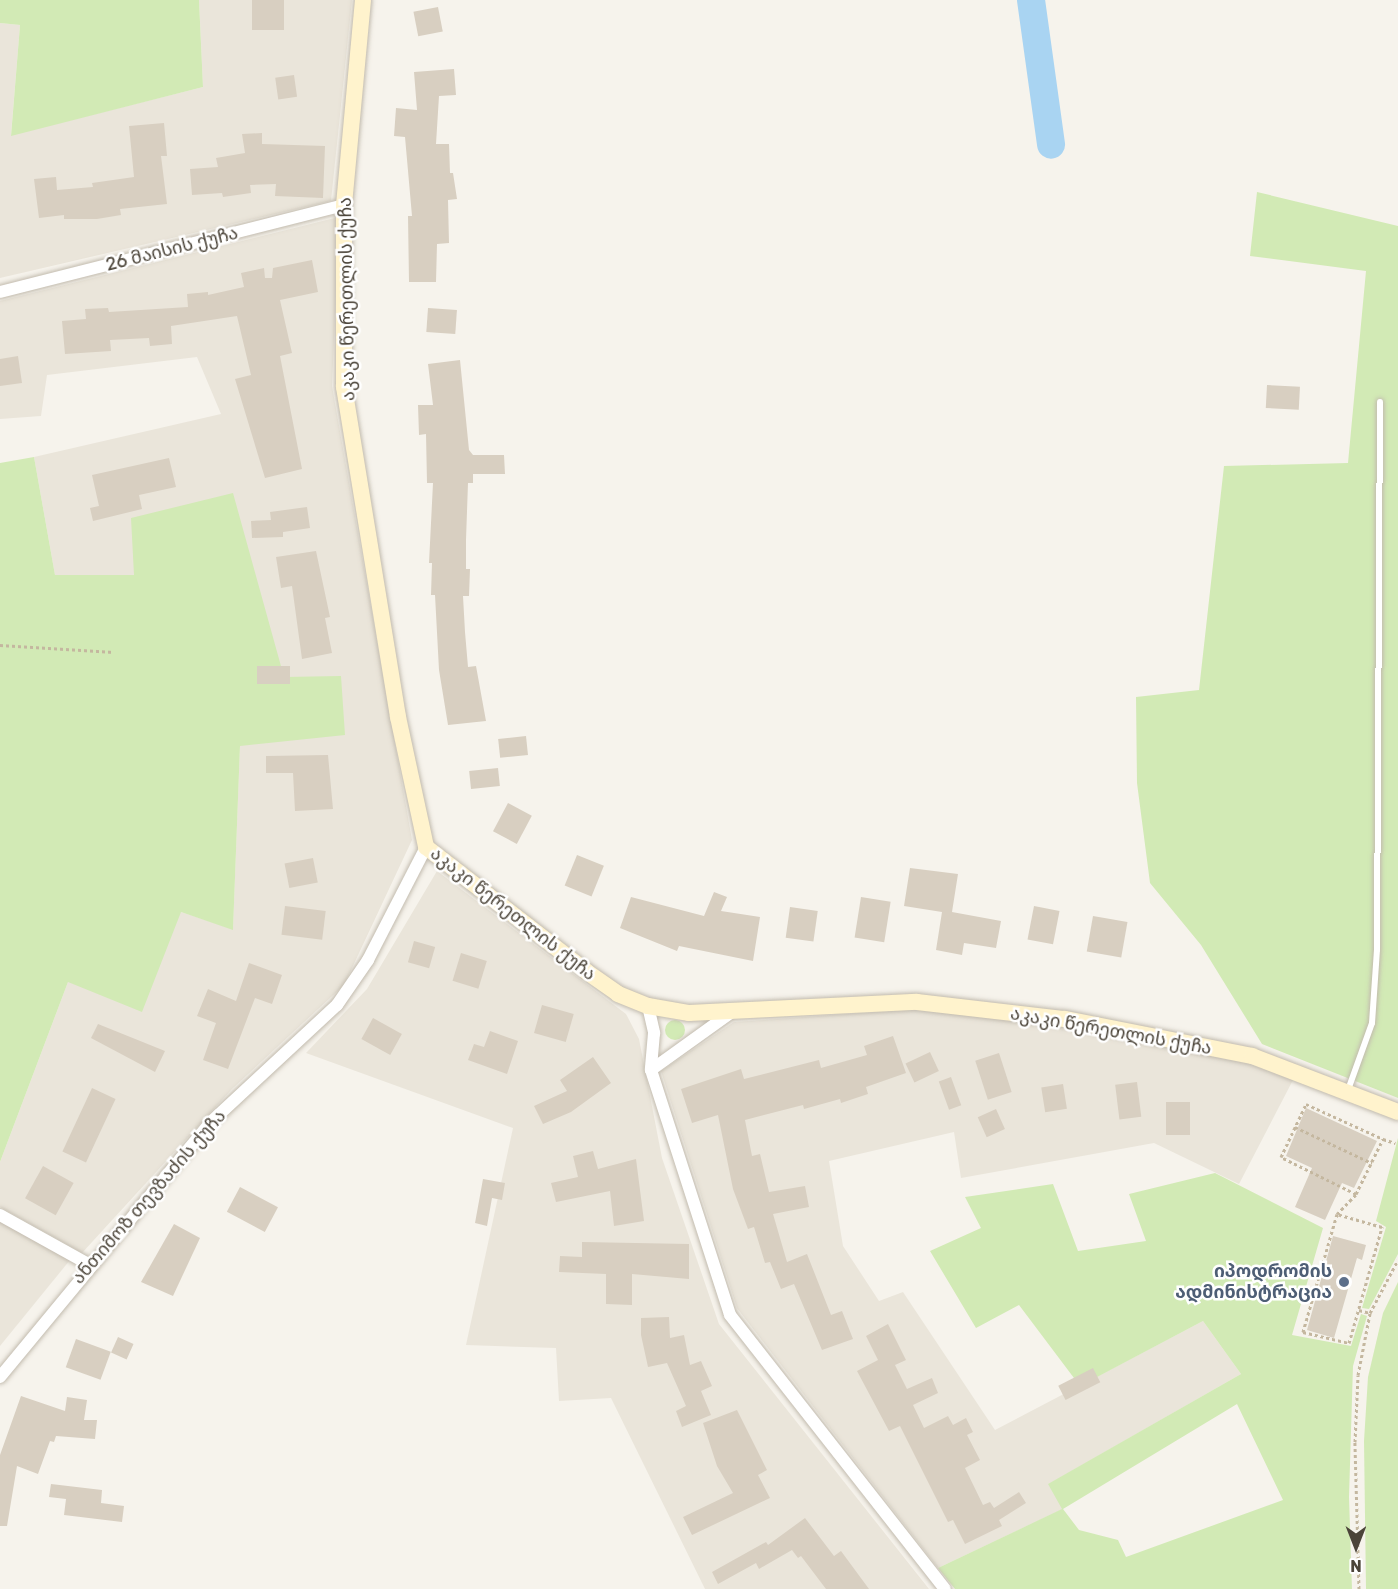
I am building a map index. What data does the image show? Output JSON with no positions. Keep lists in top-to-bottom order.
{
  "streets": {
    "street": ["26 მაისის ქუჩა", "აკაკი წერეთლის ქუჩა", "ანთიმოზ თევზაძის ქუჩა"]
  },
  "crossings": [
    ["26 მაისის ქუჩა", "აკაკი წერეთლის ქუჩა"],
    ["აკაკი წერეთლის ქუჩა", "ანთიმოზ თევზაძის ქუჩა"]
  ],
  "places": ["იპოდრომის ადმინისტრაცია"],
  "north": "bottom"
}
